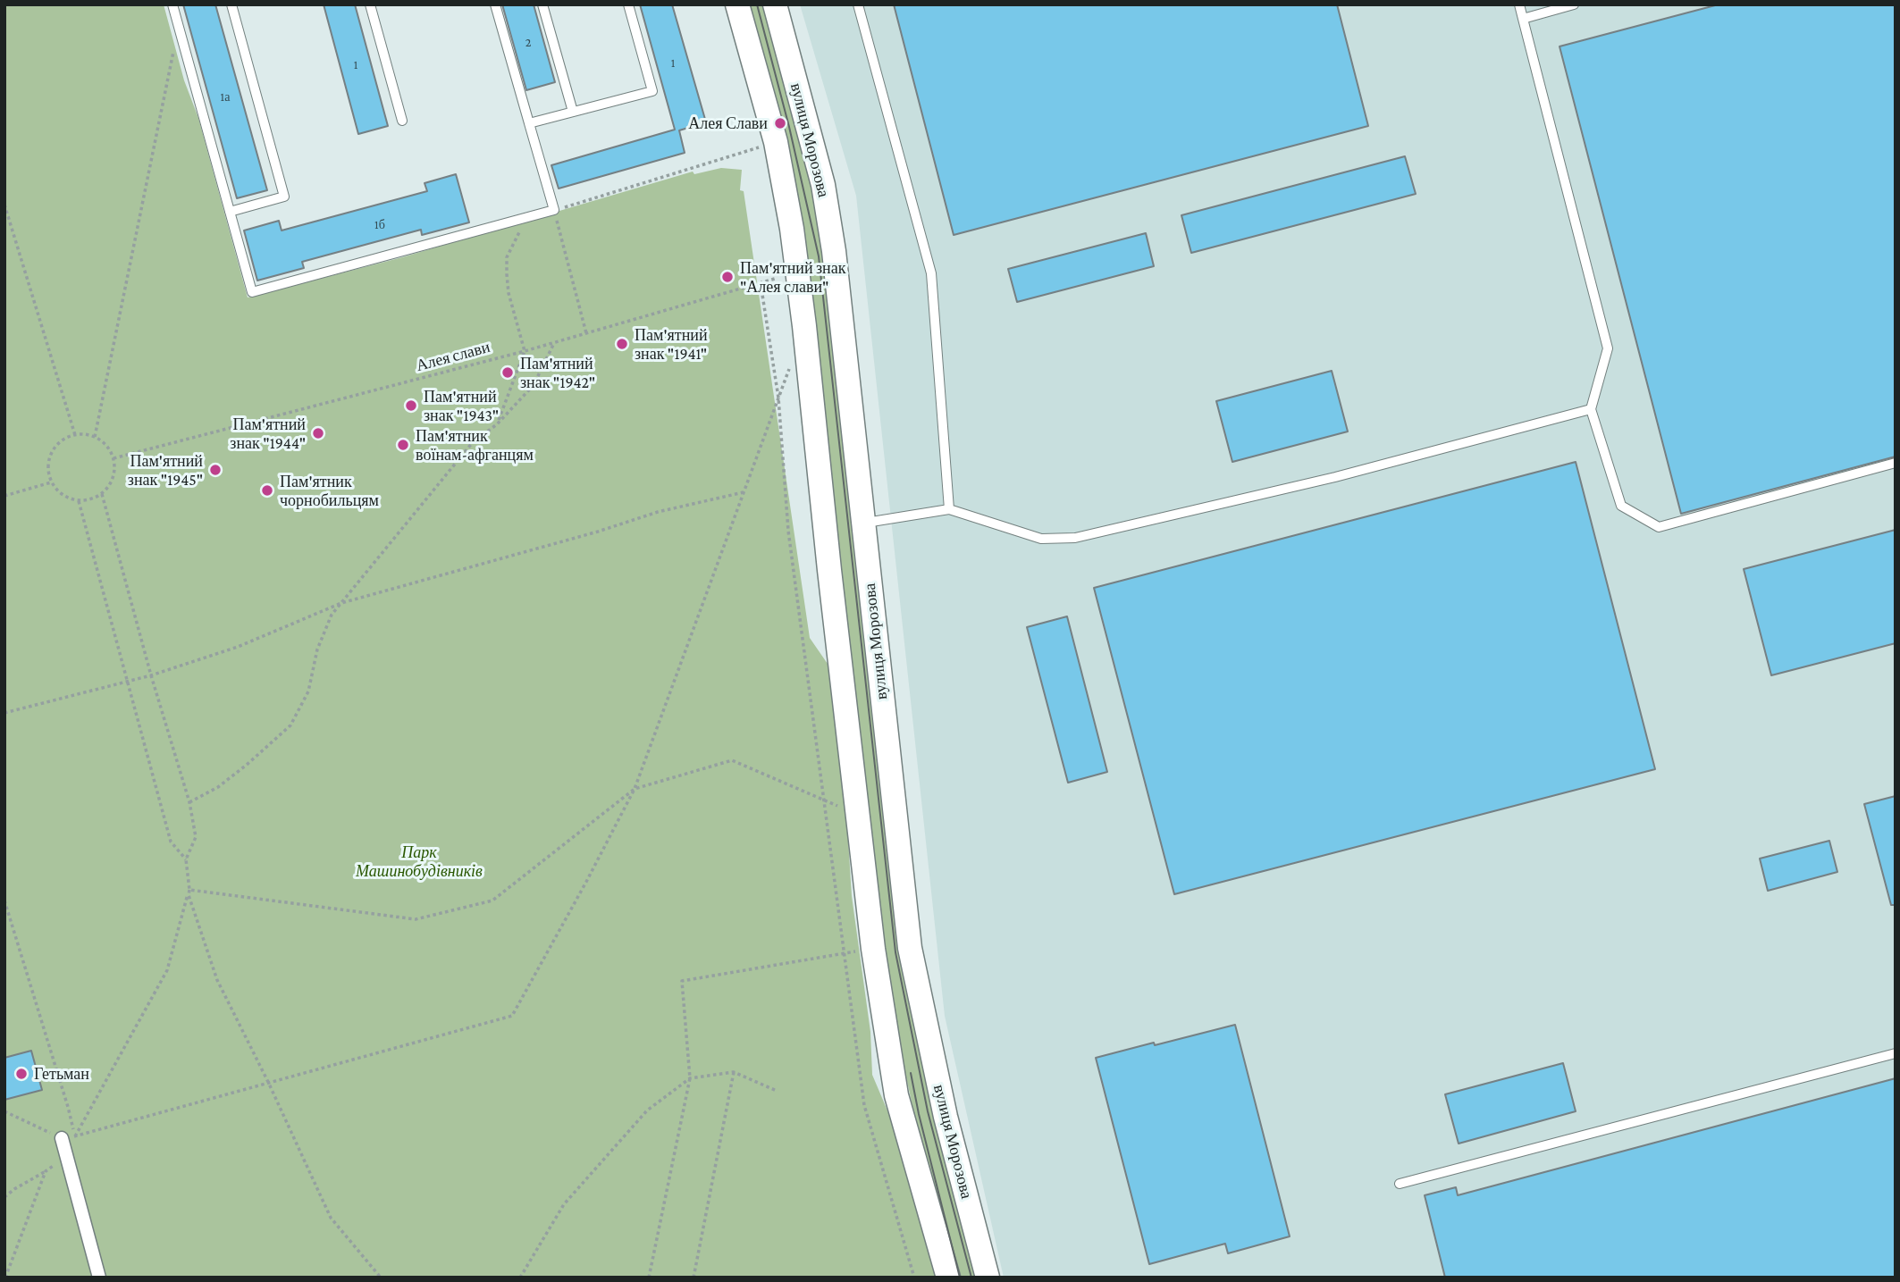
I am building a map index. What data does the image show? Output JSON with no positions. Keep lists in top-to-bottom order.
{
  "streets": {
    "main road": ["вулиця Морозова"],
    "path": ["Алея слави"]
  },
  "parks": ["Парк Машинобудівників"],
  "places": [
    "Алея Слави",
    "Пам'ятний знак \"Алея слави\"",
    "Пам'ятний знак \"1941\"",
    "Пам'ятний знак \"1942\"",
    "Пам'ятний знак \"1943\"",
    "Пам'ятний знак \"1944\"",
    "Пам'ятник воїнам-афганцям",
    "Пам'ятний знак \"1945\"",
    "Пам'ятник чорнобильцям",
    "Гетьман"
  ],
  "house_numbers": [
    "2",
    "1",
    "1",
    "1а",
    "1б"
  ]
}
